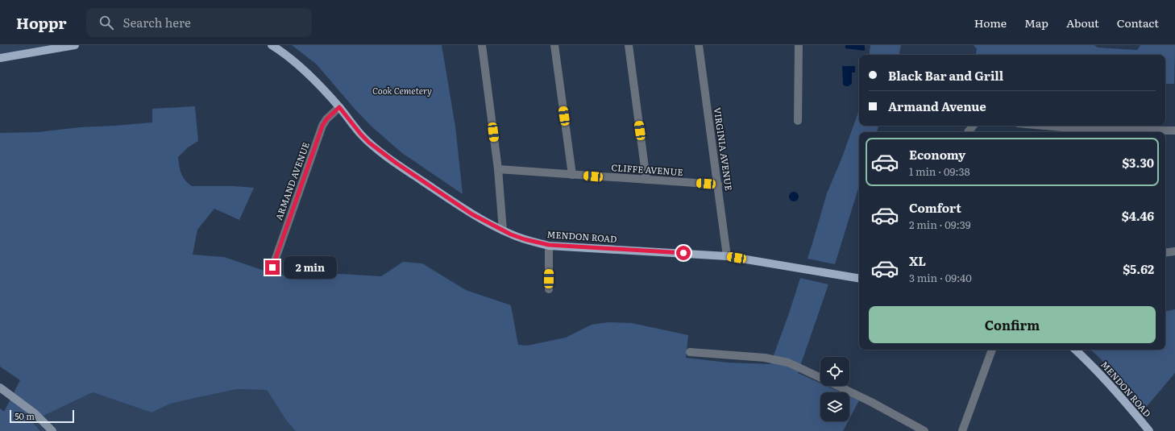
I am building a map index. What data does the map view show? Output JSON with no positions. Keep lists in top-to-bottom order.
{
  "streets": {
    "main road": ["MENDON ROAD"],
    "street": ["VIRGINIA AVENUE", "CLIFFE AVENUE", "ARMAND AVENUE"]
  },
  "crossings": [
    ["VIRGINIA AVENUE", "CLIFFE AVENUE"],
    ["VIRGINIA AVENUE", "MENDON ROAD"],
    ["ARMAND AVENUE", "MENDON ROAD"]
  ],
  "parks": ["Cook Cemetery"],
  "scale_bar": "50 m",
  "page": {
    "header": "Hoppr",
    "search": "Search here",
    "nav": [
      "Home",
      "Map",
      "About",
      "Contact"
    ],
    "banner": ["Black Bar and Grill", "Armand Avenue"],
    "list": [
      {
        "name": "Economy",
        "note": "1 min · 09:38",
        "value": "$3.30"
      },
      {
        "name": "Comfort",
        "note": "2 min · 09:39",
        "value": "$4.46"
      },
      {
        "name": "XL",
        "note": "3 min · 09:40",
        "value": "$5.62"
      }
    ],
    "bubble": "2 min",
    "buttons": "Confirm",
    "scale": "50 m"
  }
}
